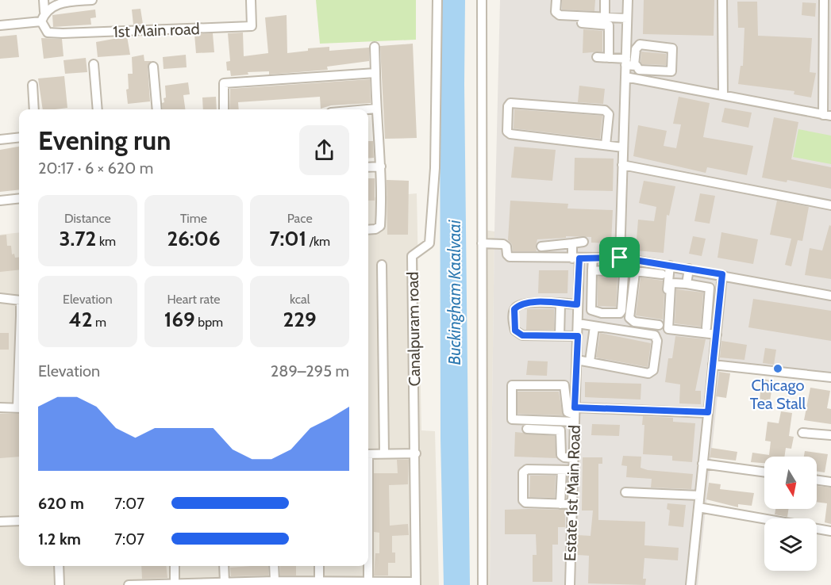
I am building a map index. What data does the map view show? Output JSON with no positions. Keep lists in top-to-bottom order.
{
  "streets": {
    "street": ["1st Main road", "Canalpuram road", "Estate 1st Main Road"]
  },
  "water": ["Buckingham Kaalvaai"],
  "places": ["Chicago Tea Stall"],
  "north": "bottom",
  "page": {
    "heading": ["Evening run", "20:17 · 6 × 620 m"],
    "stats": [
      ["Distance", "3.72 km"],
      ["Time", "26:06"],
      ["Pace", "7:01 /km"],
      ["Elevation", "42 m"],
      ["Heart rate", "169 bpm"],
      ["kcal", "229"]
    ],
    "chart": ["Elevation", "289–295 m"],
    "list": [
      {
        "name": "620 m",
        "note": "7:07"
      },
      {
        "name": "1.2 km",
        "note": "7:07"
      }
    ]
  }
}
